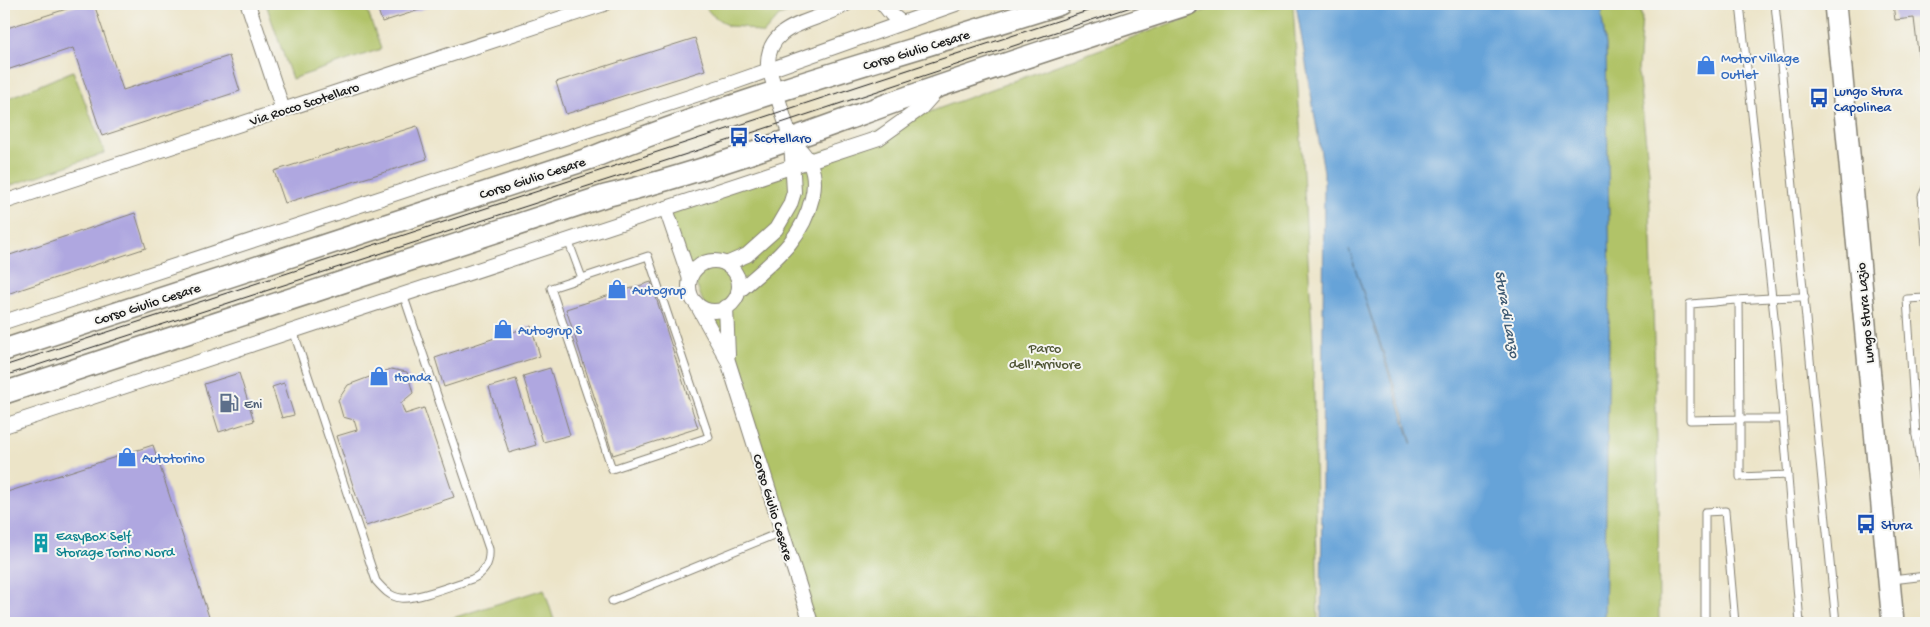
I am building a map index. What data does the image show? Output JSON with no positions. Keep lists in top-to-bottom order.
{
  "streets": {
    "main road": ["Corso Giulio Cesare", "Lungo Stura Lazio"],
    "street": ["Via Rocco Scotellaro"]
  },
  "water": ["Stura di Lanzo"],
  "parks": ["Parco dell'Arrivore"],
  "places": {
    "shop": [
      "Motor Village Outlet",
      "Autogrup",
      "Autogrup S",
      "Honda",
      "Autotorino"
    ],
    "bus stop": ["Lungo Stura Capolinea", "Scotellaro", "Stura"],
    "fuel station": ["Eni"],
    "building": ["EasyBox Self Storage Torino Nord"]
  }
}
